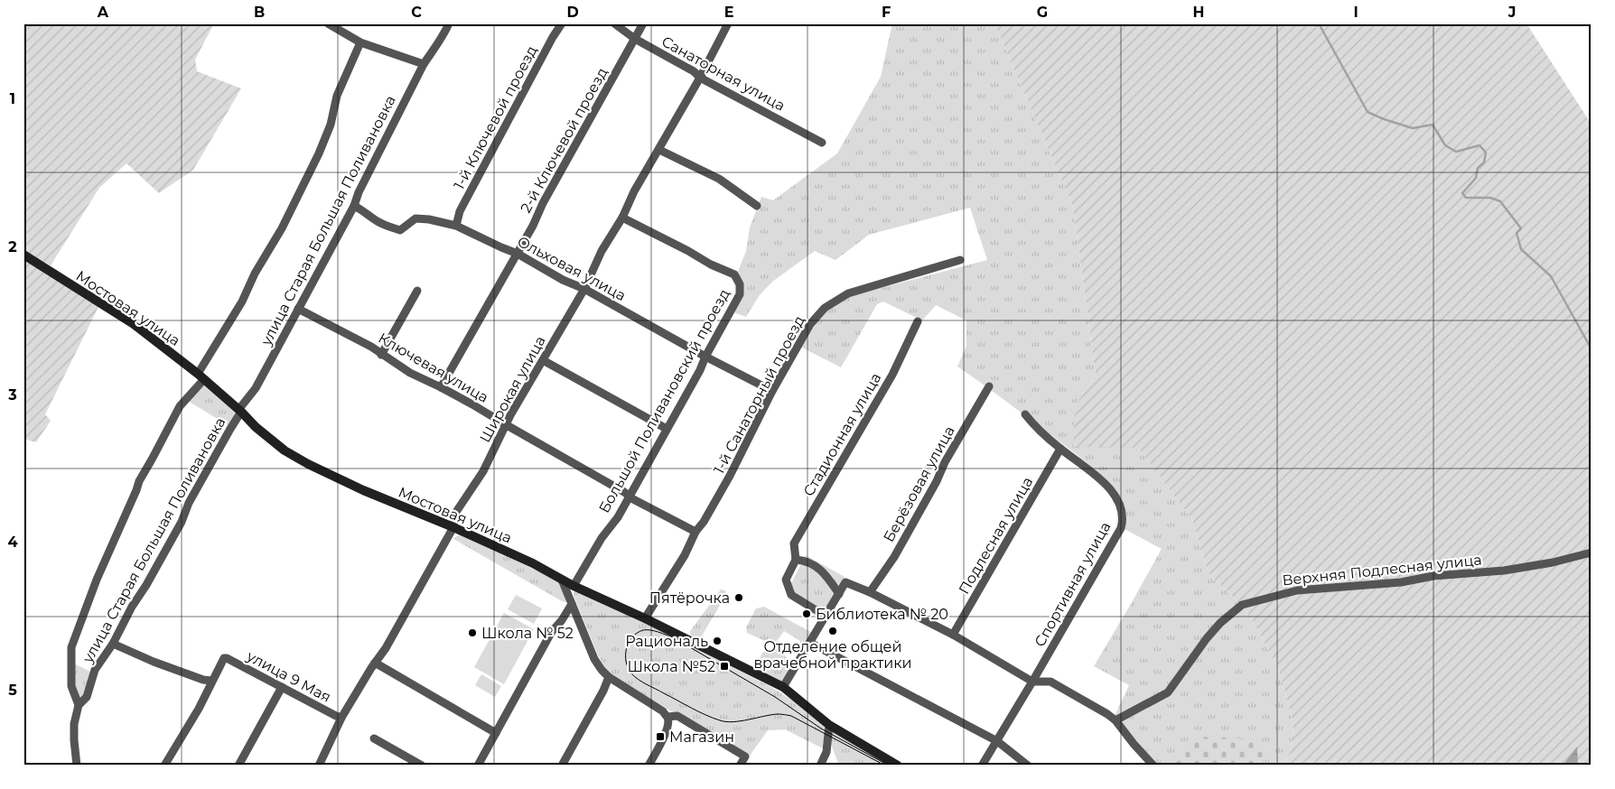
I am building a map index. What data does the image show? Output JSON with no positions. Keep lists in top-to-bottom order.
{
  "streets": {
    "street": [
      "Санаторная улица",
      "1-й Ключевой проезд",
      "2-й Ключевой проезд",
      "улица Старая Большая Поливановка",
      "Ольховая улица",
      "Мостовая улица",
      "Ключевая улица",
      "Широкая улица",
      "1-й Санаторный проезд",
      "Большой Поливановский проезд",
      "Стадионная улица",
      "Берёзовая улица",
      "Подлесная улица",
      "Верхняя Подлесная улица",
      "Спортивная улица",
      "улица 9 Мая"
    ]
  },
  "crossings": [
    ["Санаторная улица", "2-й Ключевой проезд"],
    ["Санаторная улица", "Широкая улица"],
    ["1-й Ключевой проезд", "Ольховая улица"],
    ["2-й Ключевой проезд", "Ольховая улица"],
    ["2-й Ключевой проезд", "Ключевая улица"],
    ["улица Старая Большая Поливановка", "Ольховая улица"],
    ["улица Старая Большая Поливановка", "Мостовая улица"],
    ["улица Старая Большая Поливановка", "Ключевая улица"],
    ["Ольховая улица", "Широкая улица"],
    ["Ольховая улица", "1-й Санаторный проезд"],
    ["Ольховая улица", "Большой Поливановский проезд"],
    ["Мостовая улица", "Широкая улица"],
    ["Мостовая улица", "1-й Санаторный проезд"],
    ["Мостовая улица", "Большой Поливановский проезд"],
    ["Ключевая улица", "Широкая улица"],
    ["Ключевая улица", "1-й Санаторный проезд"],
    ["Ключевая улица", "Большой Поливановский проезд"],
    ["Широкая улица", "Большой Поливановский проезд"],
    ["Широкая улица", "улица 9 Мая"],
    ["Подлесная улица", "Спортивная улица"]
  ],
  "places": {
    "other": [
      "Пятёрочка",
      "Библиотека № 20",
      "Отделение общей врачебной практики",
      "Школа № 52",
      "Рациональ"
    ],
    "transit": ["Школа №52", "Магазин"]
  },
  "grid": {
    "columns": [
      "A",
      "B",
      "C",
      "D",
      "E",
      "F",
      "G",
      "H",
      "I",
      "J"
    ],
    "rows": [
      "1",
      "2",
      "3",
      "4",
      "5"
    ]
  }
}
